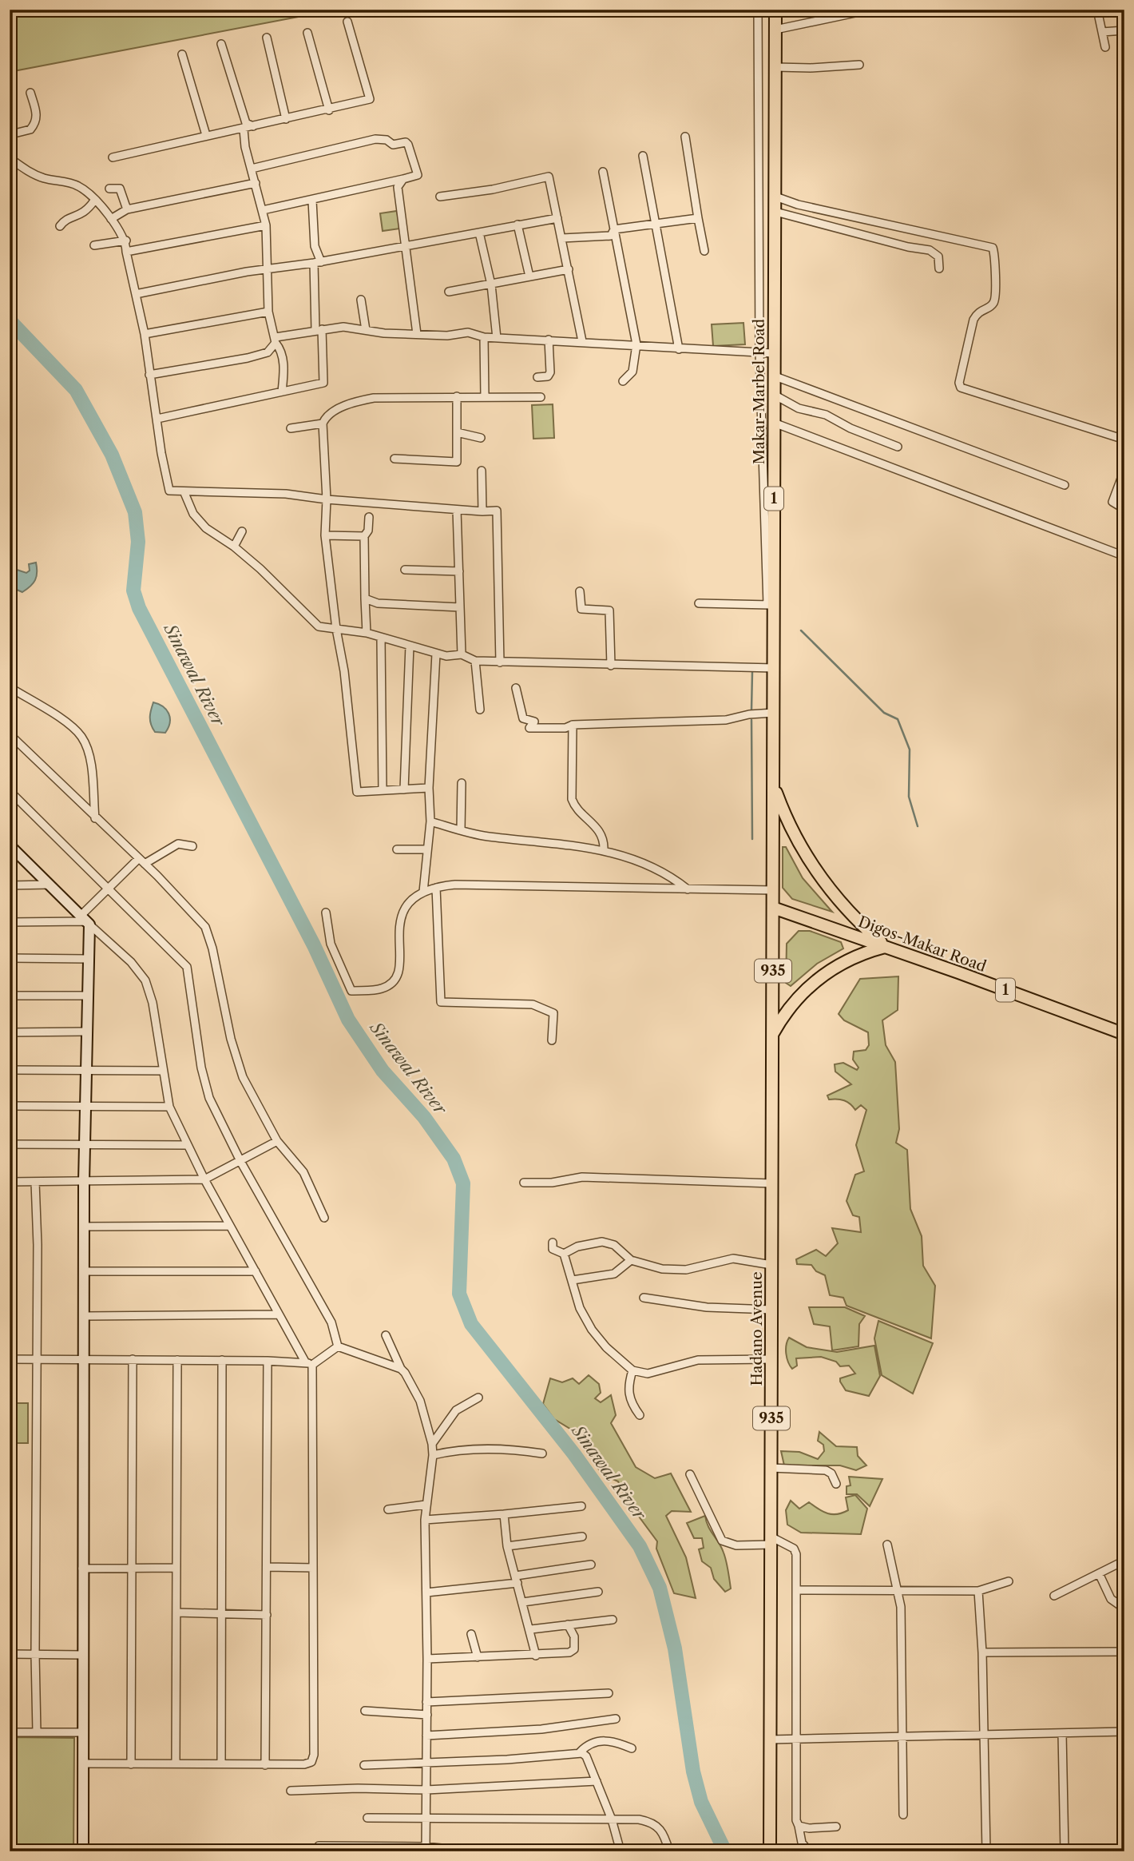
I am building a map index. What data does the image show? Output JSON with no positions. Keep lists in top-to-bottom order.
{
  "streets": {
    "main road": [
      "Makar-Marbel Road",
      "1",
      "Digos-Makar Road",
      "935",
      "Hadano Avenue"
    ]
  },
  "crossings": [
    ["Makar-Marbel Road", "Digos-Makar Road"],
    ["Makar-Marbel Road", "Hadano Avenue"],
    ["Digos-Makar Road", "Hadano Avenue"]
  ],
  "water": ["Sinawal River"]
}
